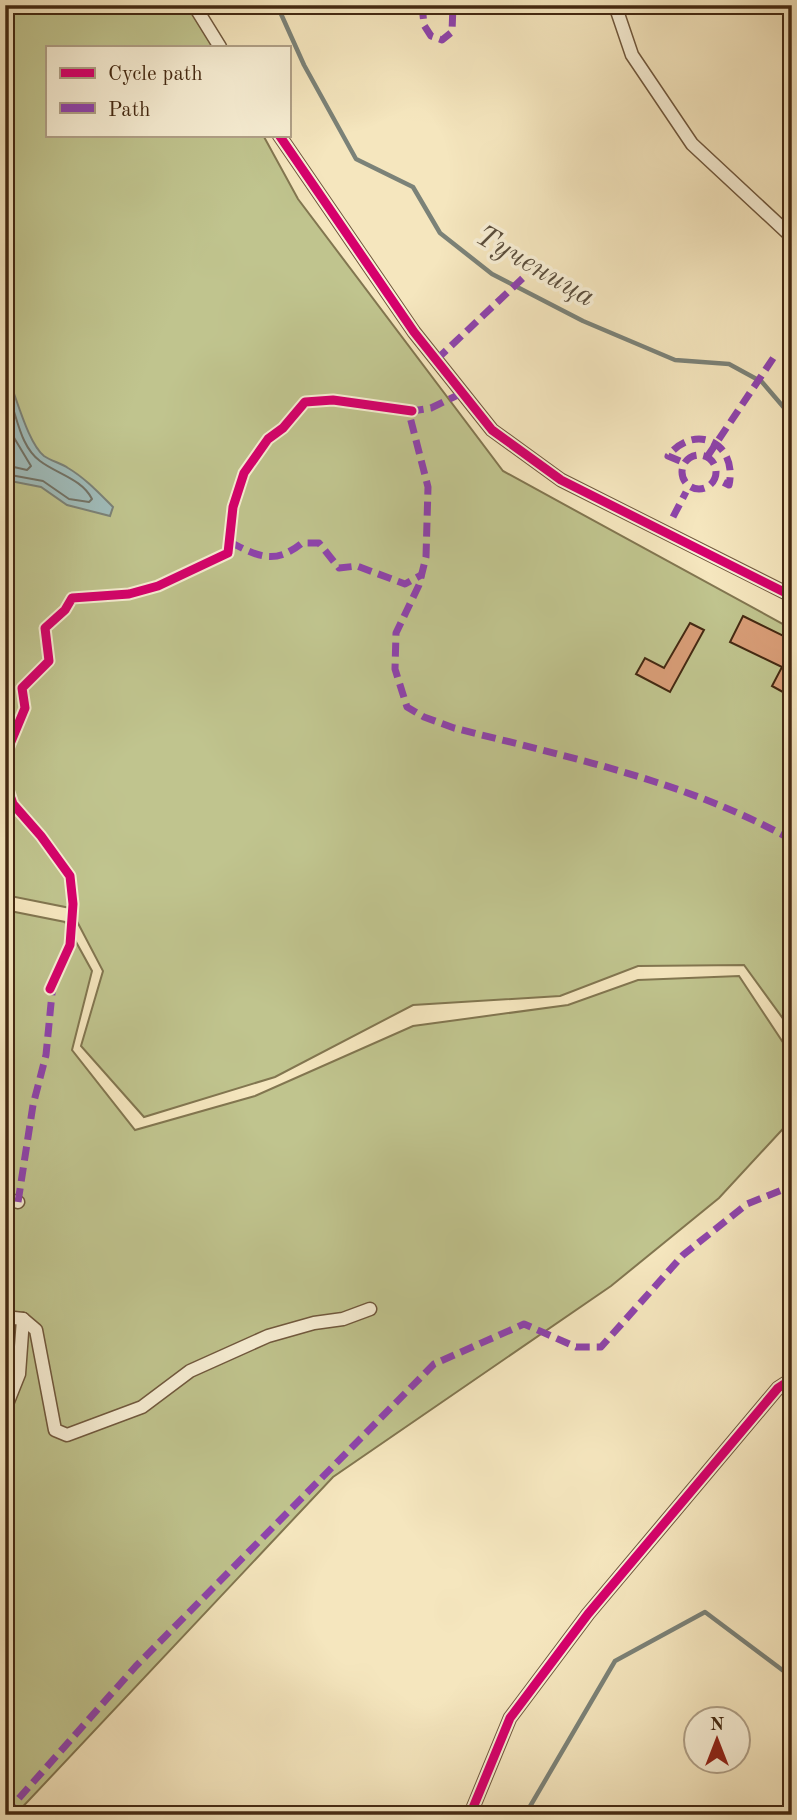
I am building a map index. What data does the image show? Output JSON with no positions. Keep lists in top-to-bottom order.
{
  "water": ["Тученица"],
  "legend": ["Cycle path", "Path"],
  "north": "top"
}
